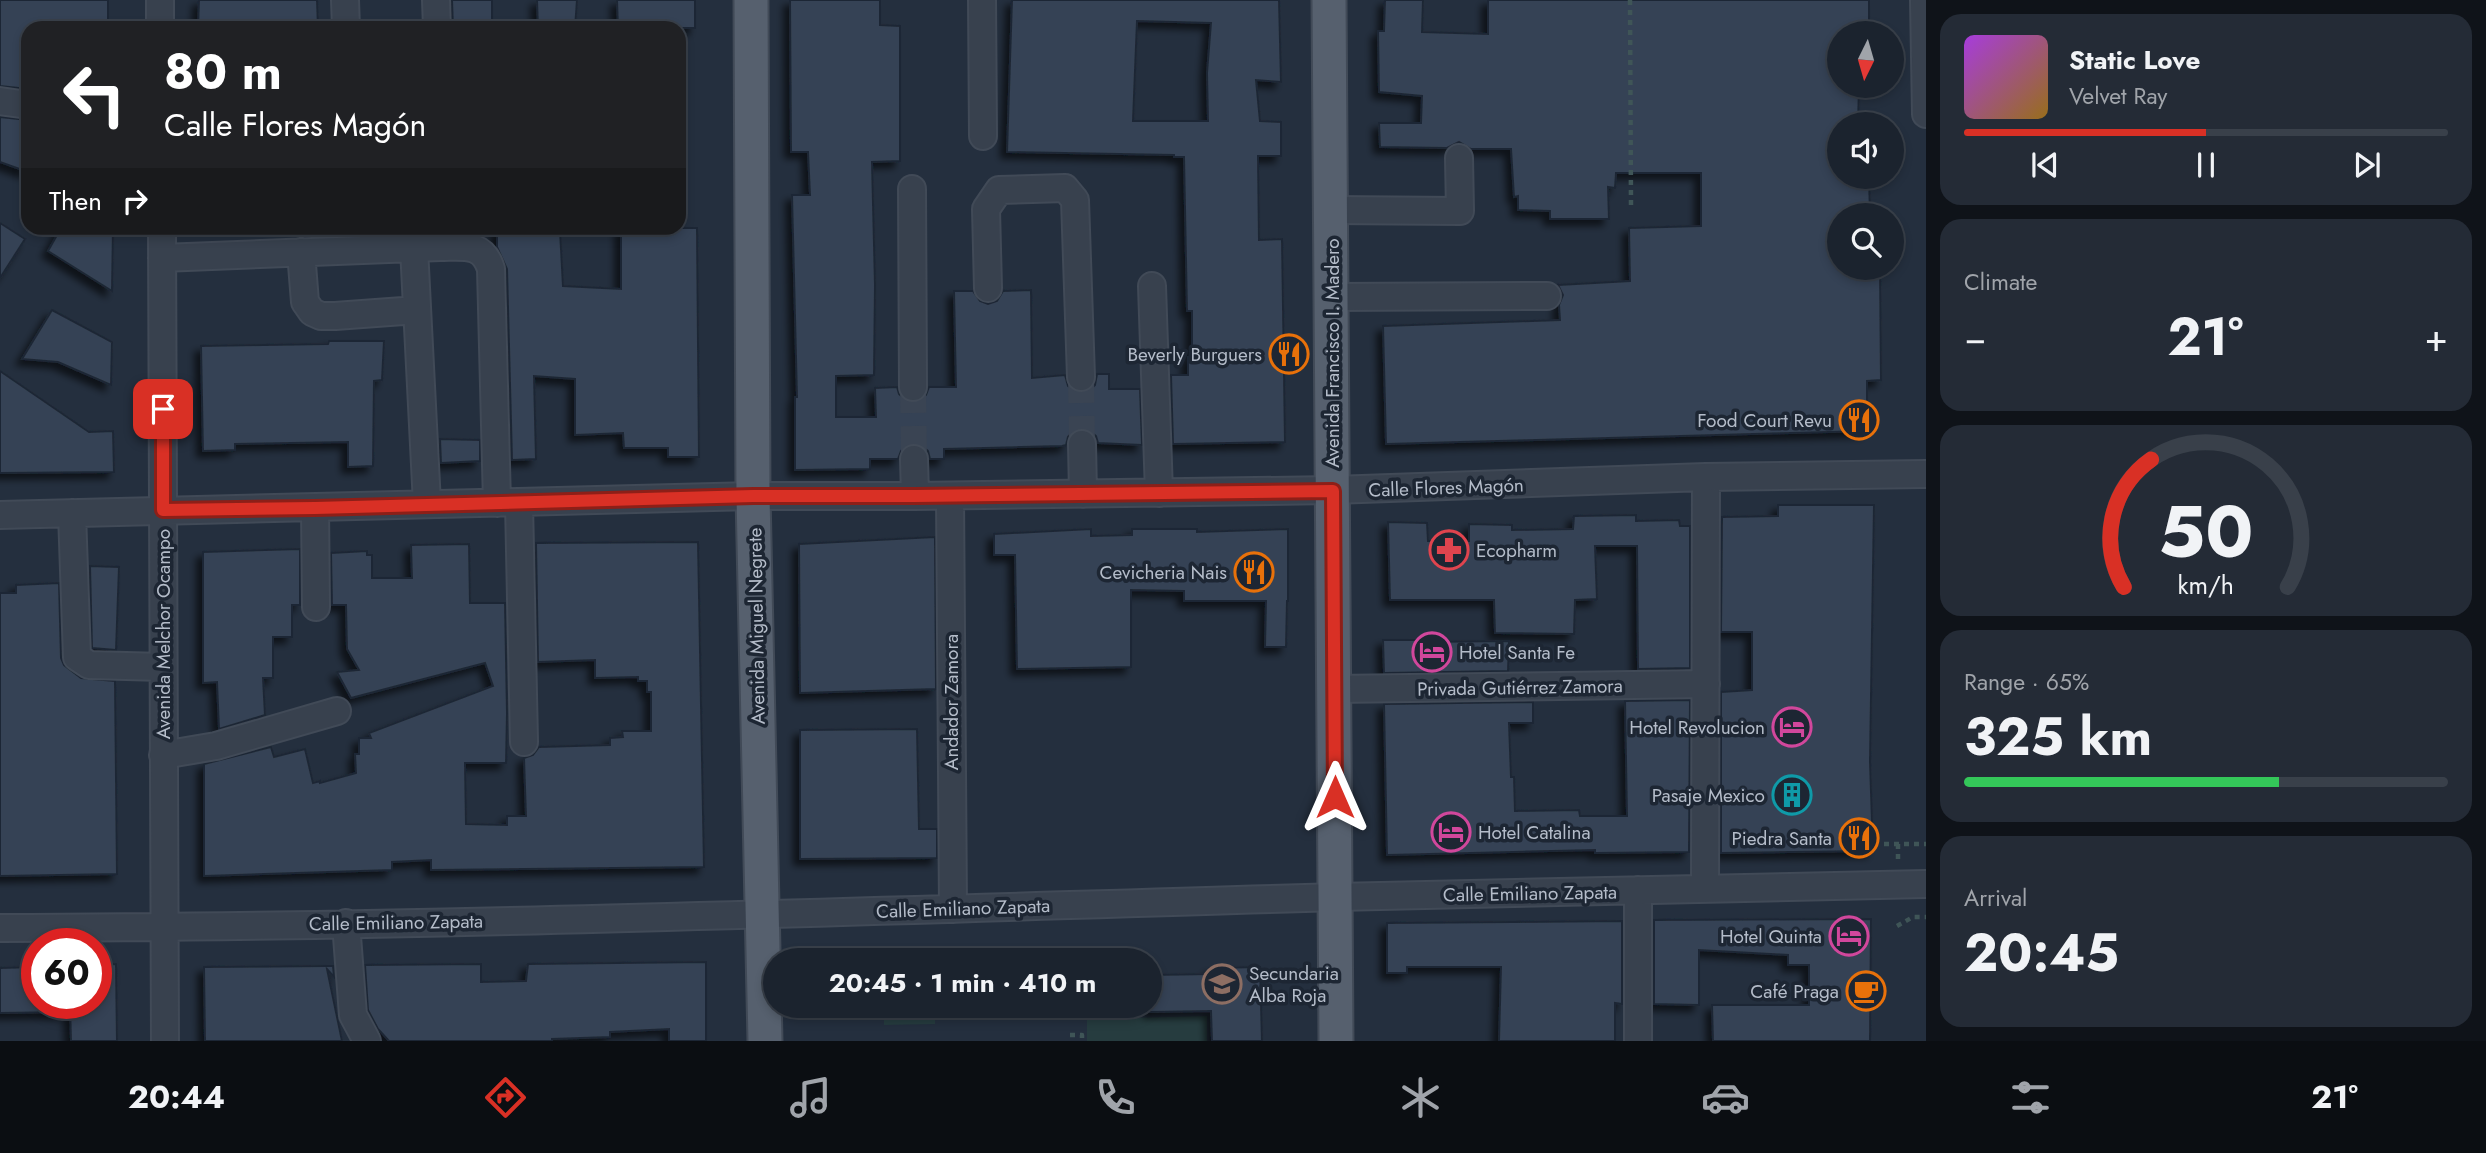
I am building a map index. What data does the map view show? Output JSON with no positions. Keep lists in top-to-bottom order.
{
  "streets": {
    "main road": ["Avenida Francisco I. Madero", "Avenida Miguel Negrete"],
    "street": [
      "Calle Flores Magón",
      "Avenida Melchor Ocampo",
      "Privada Gutiérrez Zamora",
      "Andador Zamora",
      "Calle Emiliano Zapata"
    ]
  },
  "crossings": [
    ["Avenida Francisco I. Madero", "Calle Flores Magón"],
    ["Avenida Francisco I. Madero", "Privada Gutiérrez Zamora"],
    ["Avenida Francisco I. Madero", "Calle Emiliano Zapata"],
    ["Calle Flores Magón", "Avenida Miguel Negrete"],
    ["Calle Flores Magón", "Avenida Melchor Ocampo"],
    ["Calle Flores Magón", "Andador Zamora"],
    ["Avenida Miguel Negrete", "Calle Emiliano Zapata"],
    ["Avenida Melchor Ocampo", "Calle Emiliano Zapata"],
    ["Andador Zamora", "Calle Emiliano Zapata"]
  ],
  "places": {
    "restaurant": [
      "Beverly Burguers",
      "Food Court Revu",
      "Cevicheria Nais",
      "Piedra Santa"
    ],
    "pharmacy": ["Ecopharm"],
    "hotel": [
      "Hotel Santa Fe",
      "Hotel Revolucion",
      "Hotel Catalina",
      "Hotel Quinta"
    ],
    "building": ["Pasaje Mexico"],
    "school or university": ["Secundaria Alba Roja"],
    "cafe": ["Café Praga"]
  },
  "north": "bottom",
  "page": {
    "turn": ["80 m", "Calle Flores Magón"],
    "song": ["Static Love", "Velvet Ray"],
    "then": "Then",
    "tile": [
      "Climate",
      ["Range · 65%", "325 km"],
      ["Arrival", "20:45"]
    ],
    "heat": ["−", "21°", "+"],
    "limit": "60",
    "trip": "20:45 · 1 min · 410 m",
    "tabs": ["20:44", "21°"],
    "gauge": ["50", "km/h"]
  }
}
